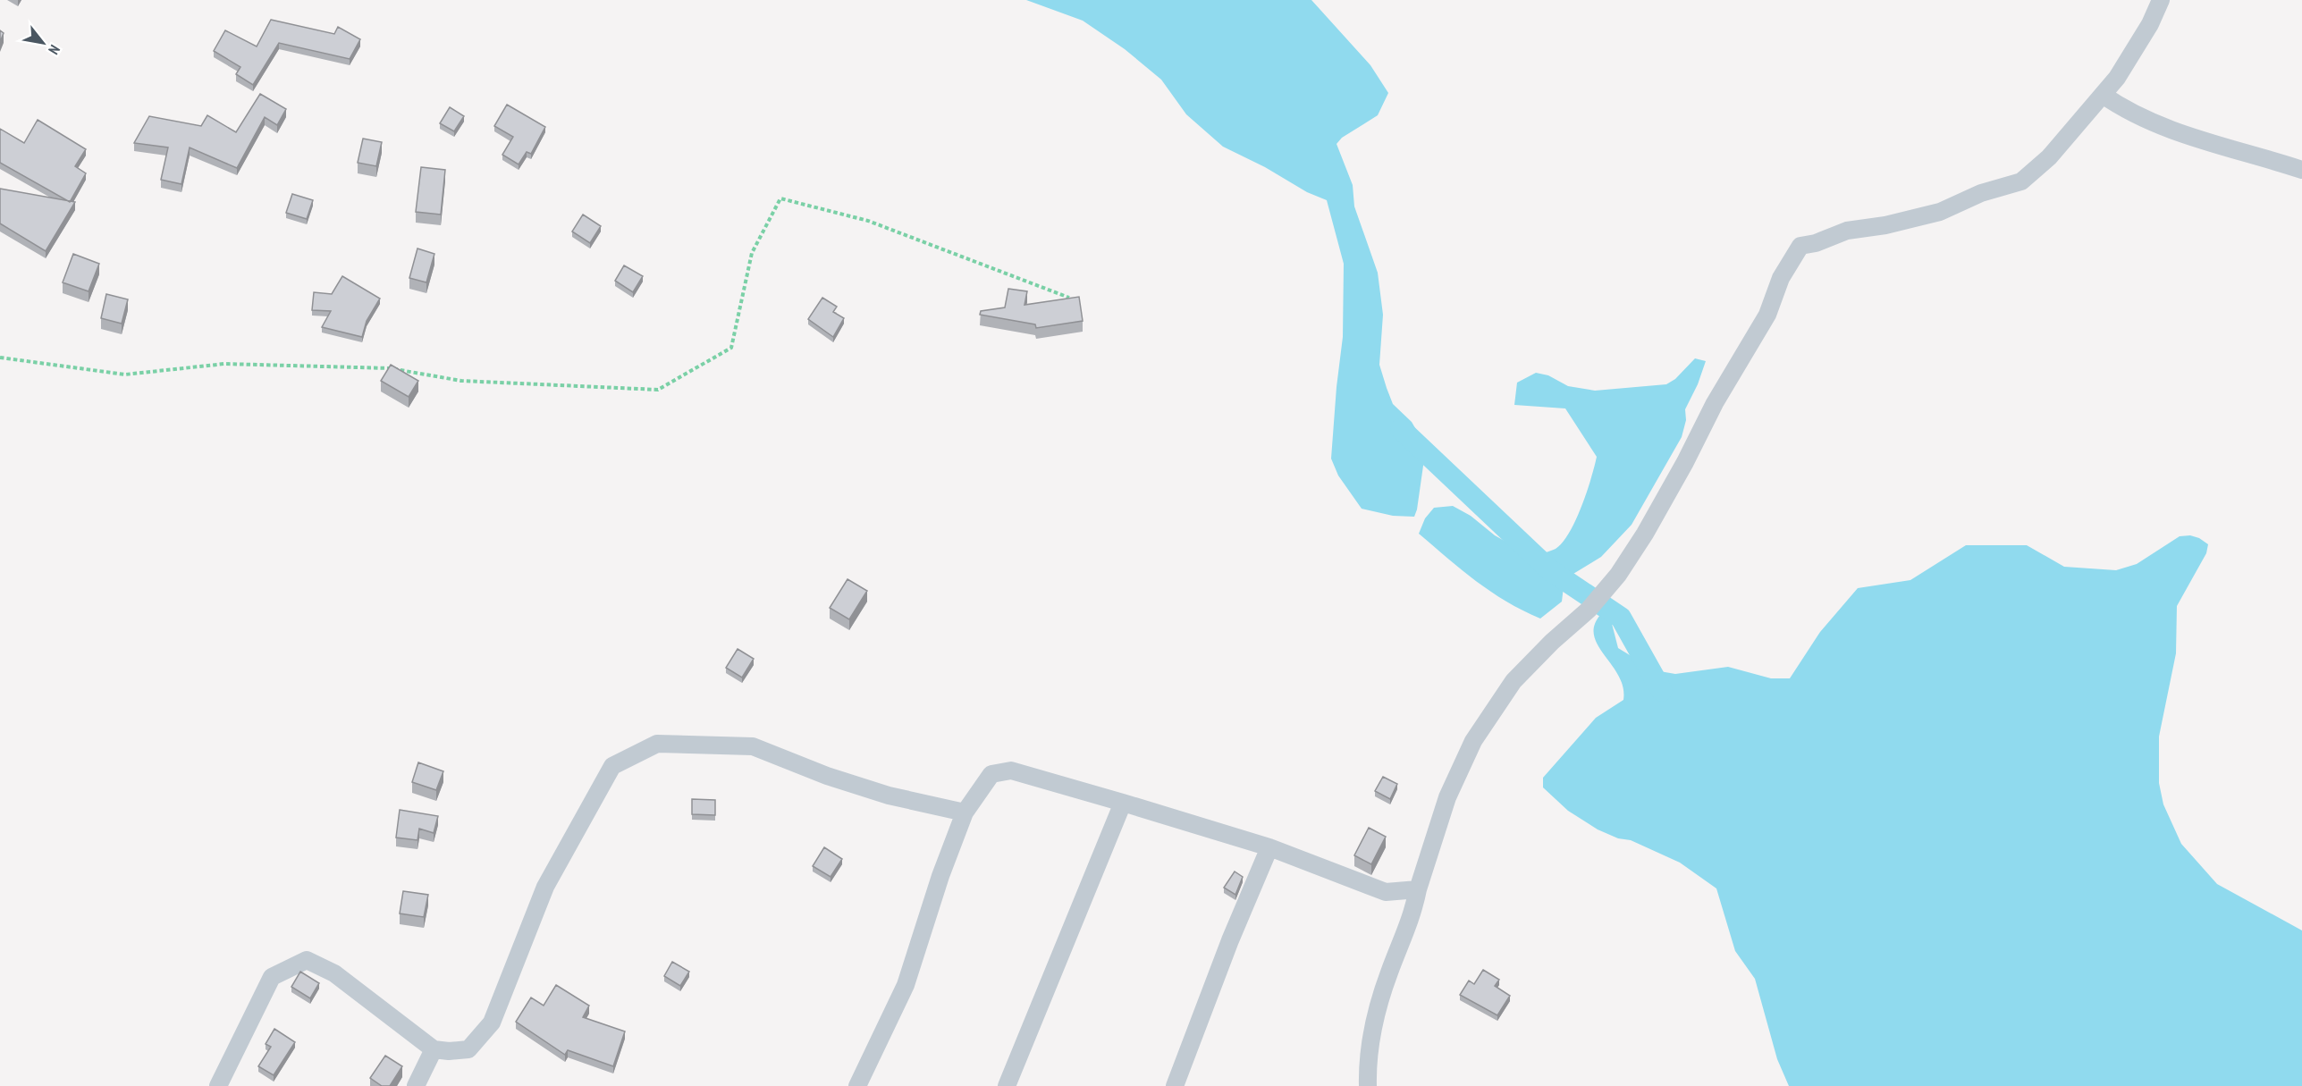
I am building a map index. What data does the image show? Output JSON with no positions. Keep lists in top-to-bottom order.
{
  "north": "bottom right"
}
